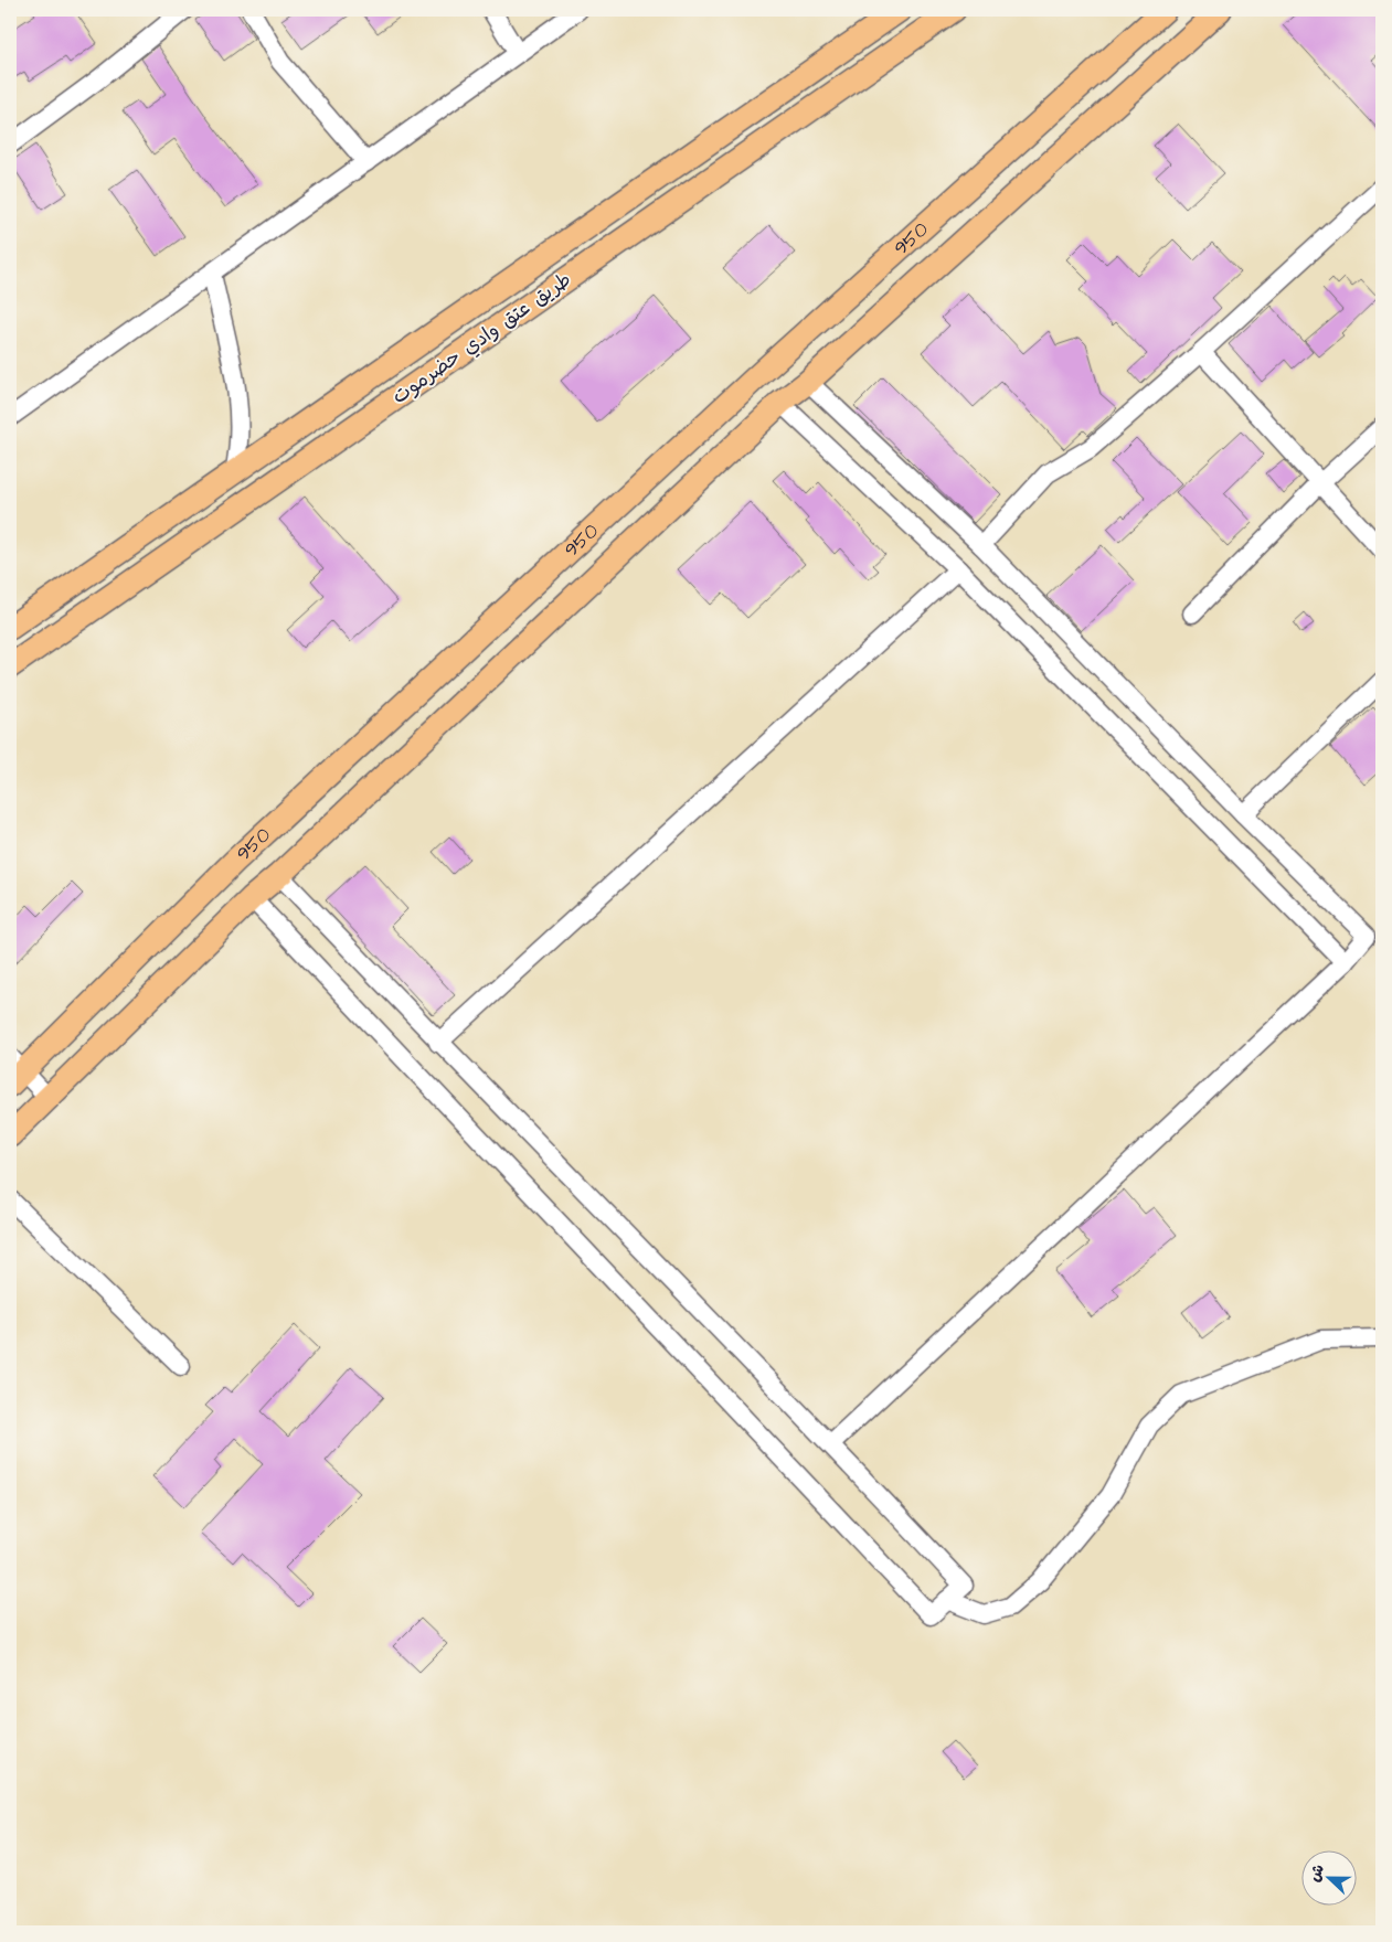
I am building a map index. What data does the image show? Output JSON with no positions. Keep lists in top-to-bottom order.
{
  "streets": {
    "main road": ["950", "طريق عتق وادي حضرموت"]
  },
  "north": "left"
}
